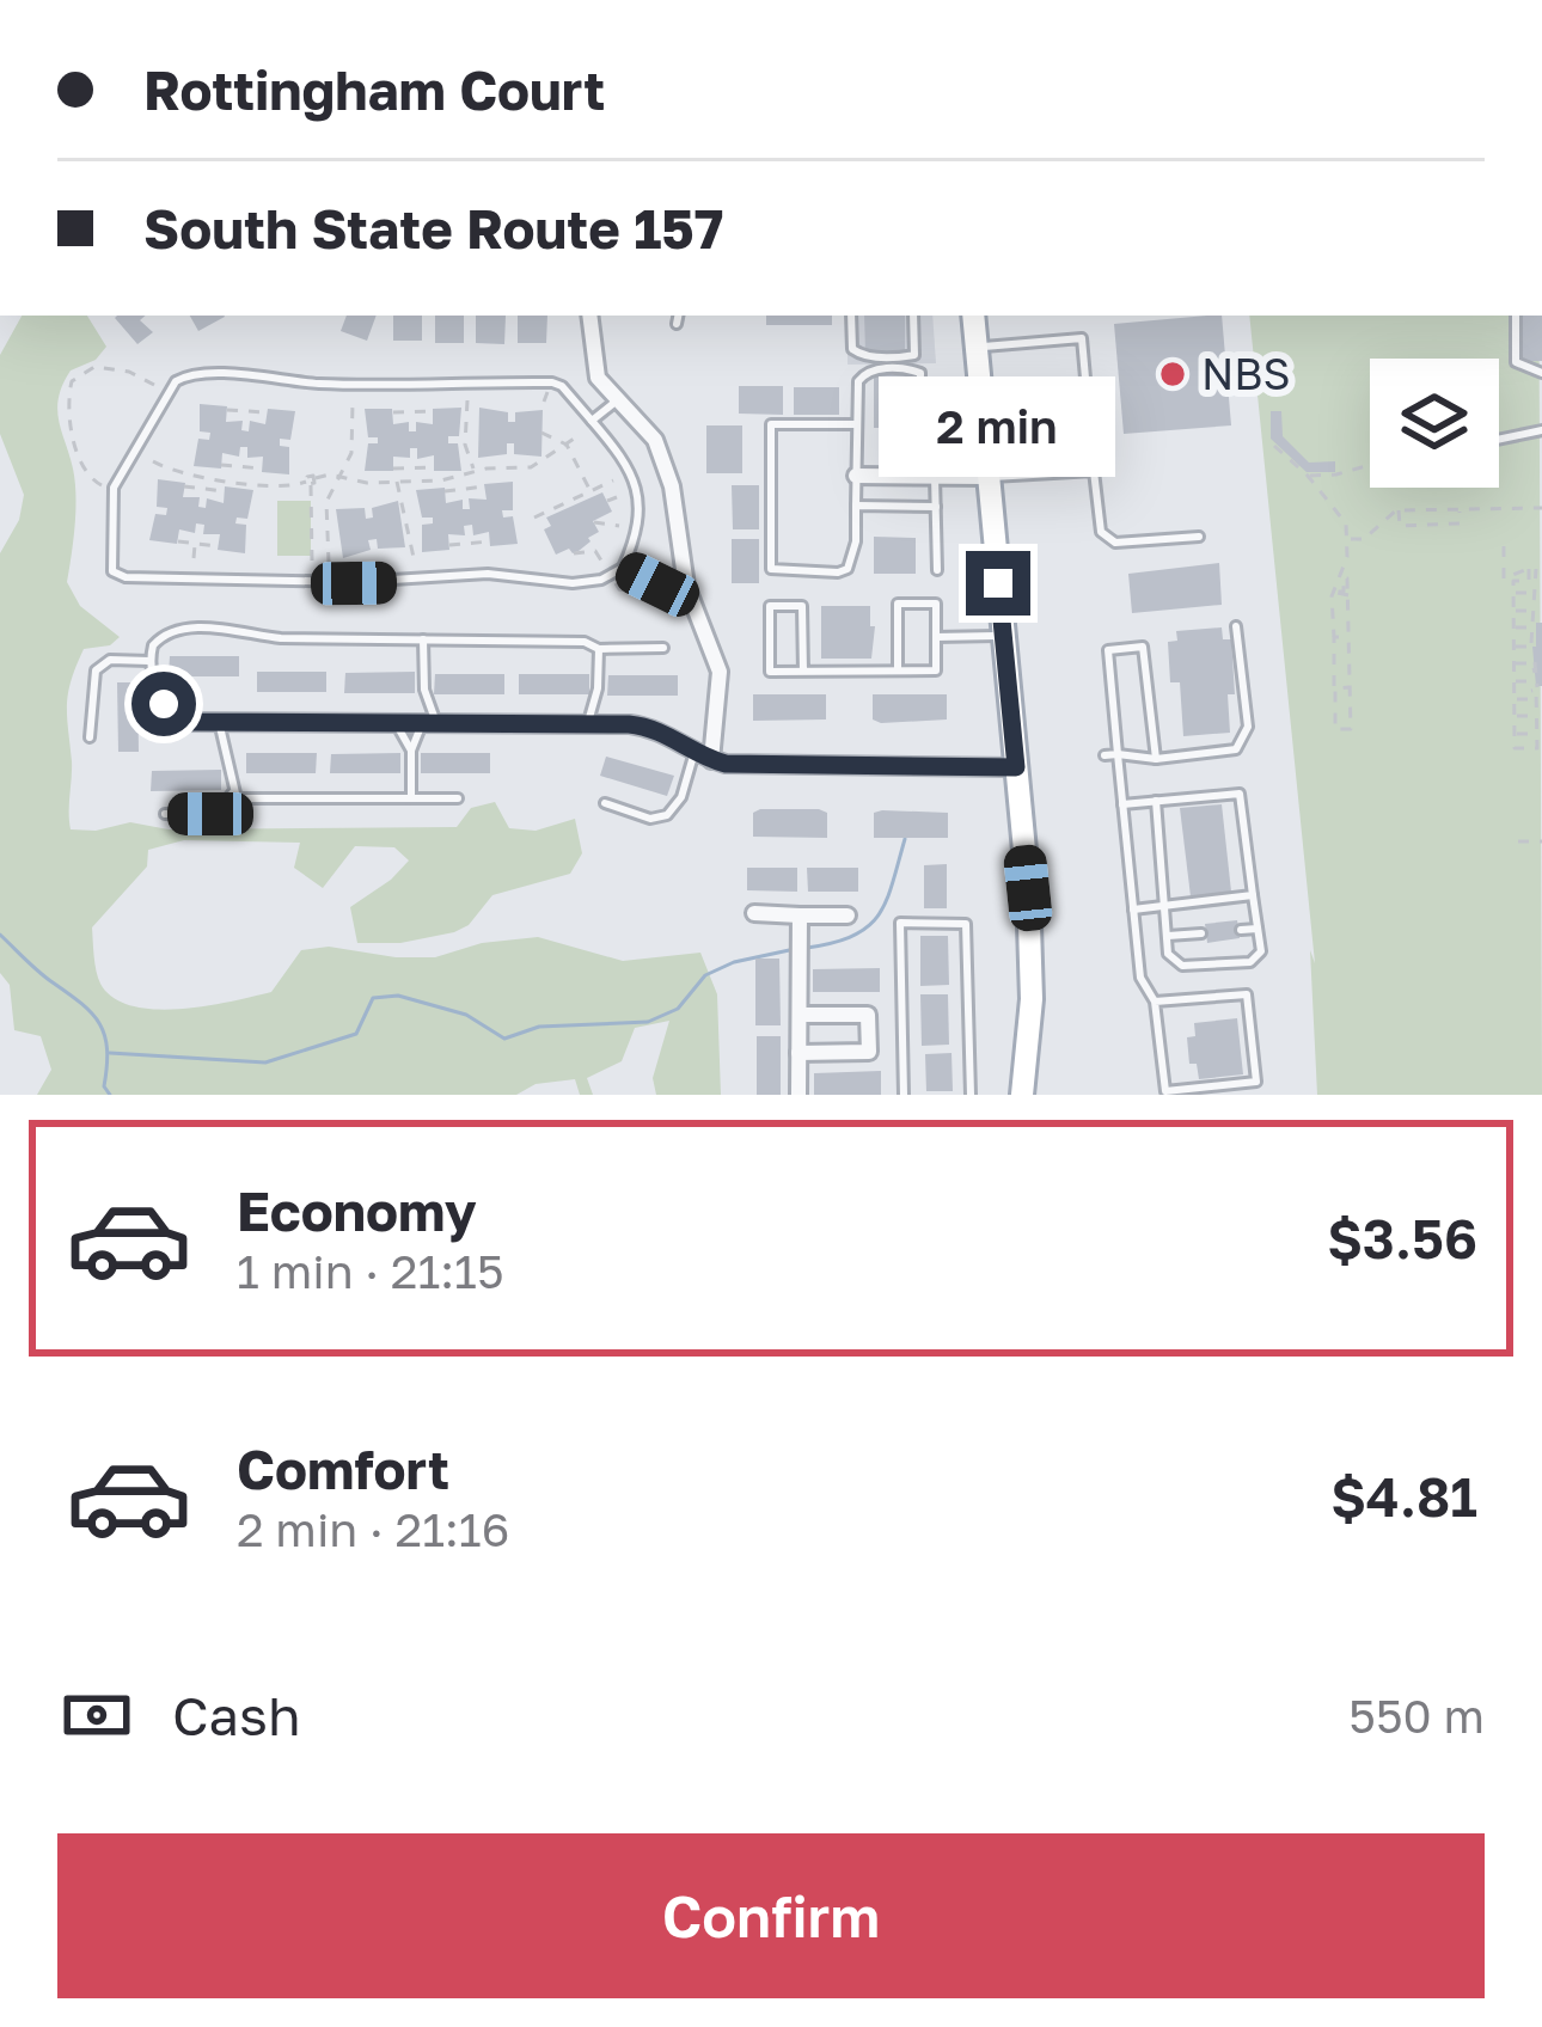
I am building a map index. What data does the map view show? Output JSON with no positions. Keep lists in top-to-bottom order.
{
  "places": ["NBS"],
  "page": {
    "banner": ["Rottingham Court", "South State Route 157"],
    "bubble": "2 min",
    "list": [
      {
        "name": "Economy",
        "note": "1 min · 21:15",
        "value": "$3.56"
      },
      {
        "name": "Comfort",
        "note": "2 min · 21:16",
        "value": "$4.81"
      }
    ],
    "pay": ["Cash", "550 m"],
    "buttons": "Confirm"
  }
}
